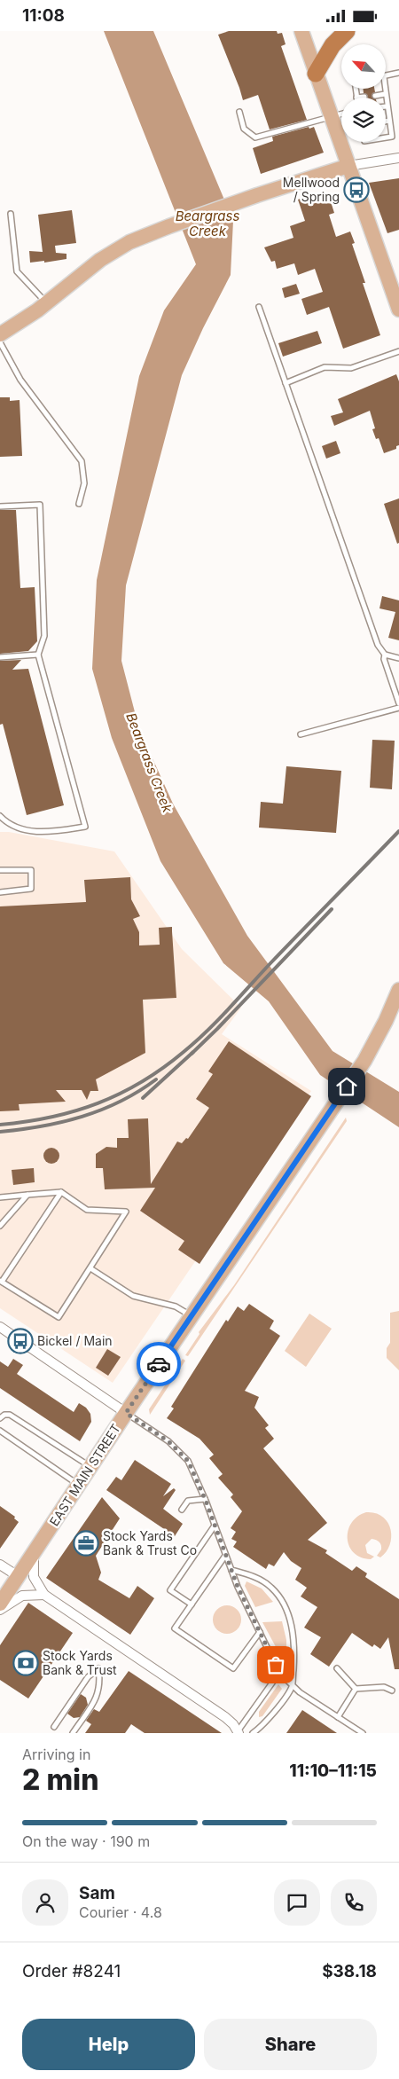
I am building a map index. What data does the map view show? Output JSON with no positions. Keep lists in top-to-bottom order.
{
  "streets": {
    "main road": ["EAST MAIN STREET"]
  },
  "water": ["Beargrass Creek"],
  "places": {
    "bus stop": ["Mellwood / Spring", "Bickel / Main"],
    "office": ["Stock Yards Bank & Trust Co"],
    "bank": ["Stock Yards Bank & Trust"]
  },
  "north": "top left",
  "page": {
    "status": "11:08",
    "heading": ["2 min", "Arriving in", "11:10–11:15"],
    "panel": [
      "Sam",
      "Courier · 4.8",
      "Order #8241",
      "$38.18"
    ],
    "bar": "On the way · 190 m",
    "buttons": ["Help", "Share"]
  }
}
